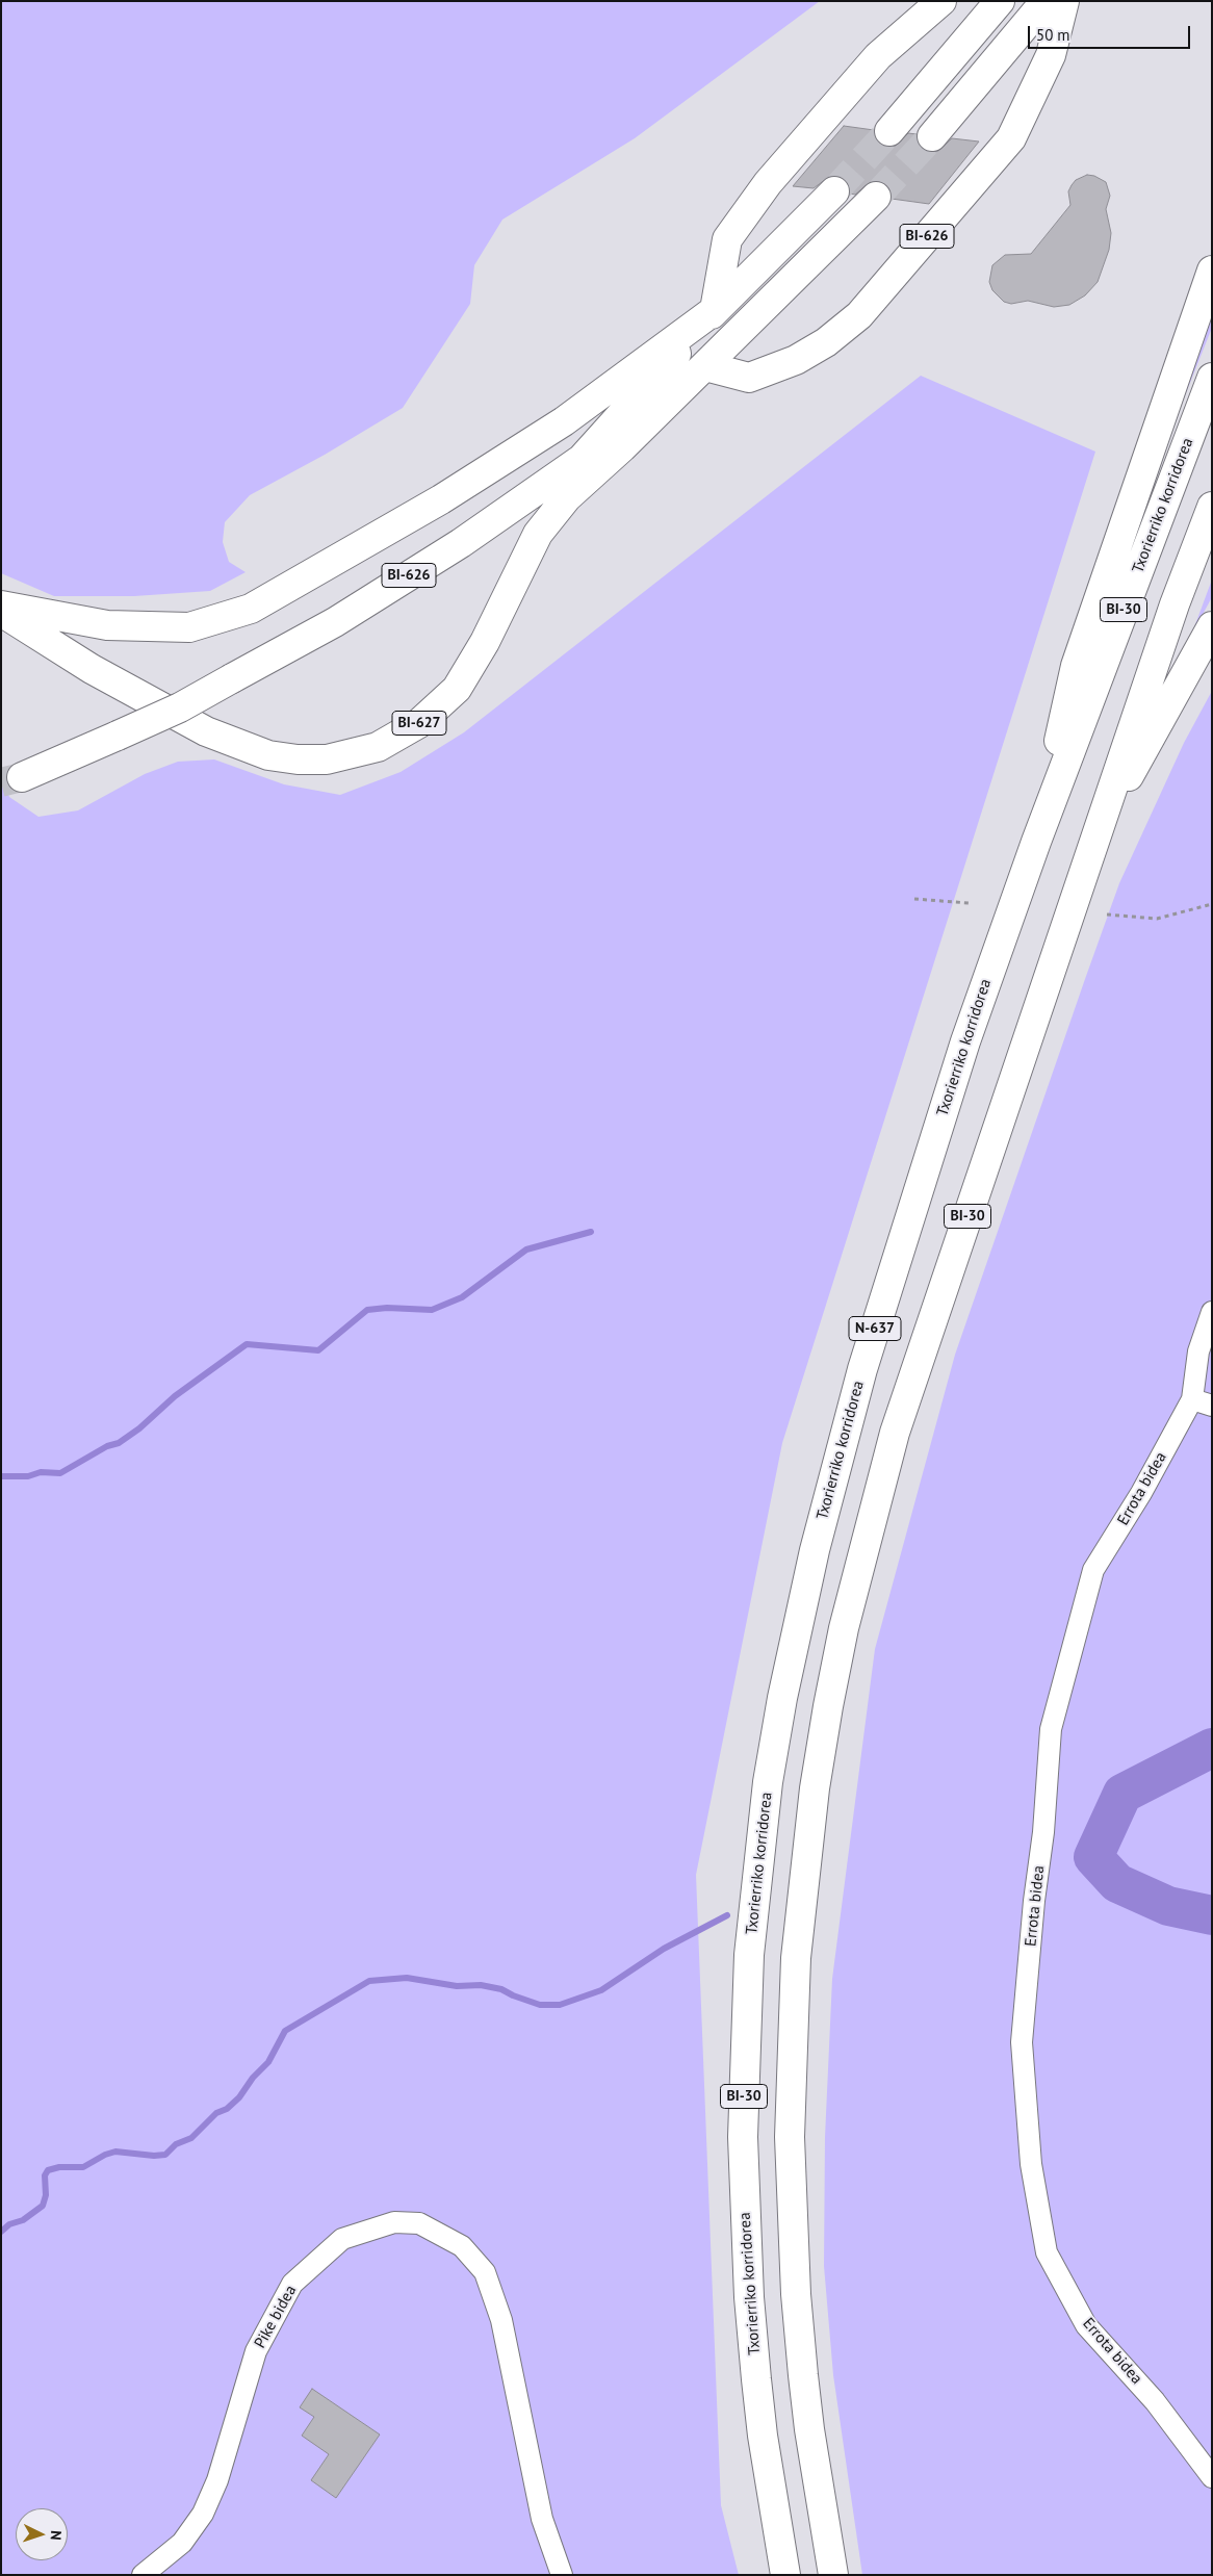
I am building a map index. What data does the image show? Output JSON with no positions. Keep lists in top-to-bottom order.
{
  "streets": {
    "highway": [
      "BI-626",
      "Txorierriko korridorea",
      "BI-30",
      "BI-627",
      "N-637"
    ],
    "street": ["Errota bidea", "Pike bidea"]
  },
  "crossings": [
    ["BI-626", "BI-627"]
  ],
  "scale_bar": "50 m",
  "north": "right"
}
